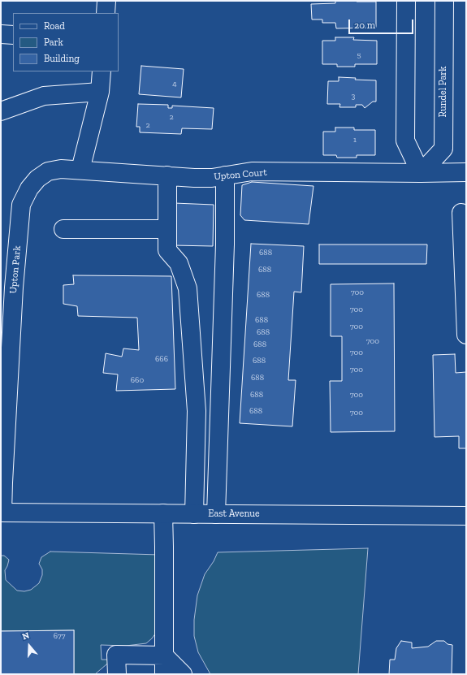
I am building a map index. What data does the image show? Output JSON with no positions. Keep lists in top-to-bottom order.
{
  "streets": {
    "street": [
      "Rundel Park",
      "Upton Court",
      "Upton Park",
      "East Avenue"
    ]
  },
  "crossings": [
    ["Rundel Park", "Upton Court"],
    ["Upton Court", "Upton Park"],
    ["Upton Park", "East Avenue"]
  ],
  "house_numbers": [
    "5",
    "4",
    "3",
    "2",
    "2",
    "1",
    "688",
    "688",
    "700",
    "688",
    "700",
    "688",
    "700",
    "688",
    "700",
    "688",
    "700",
    "666",
    "688",
    "700",
    "688",
    "660",
    "688",
    "700",
    "688",
    "700",
    "677"
  ],
  "legend": ["Road", "Park", "Building"],
  "scale_bar": "20 m",
  "north": "top"
}
